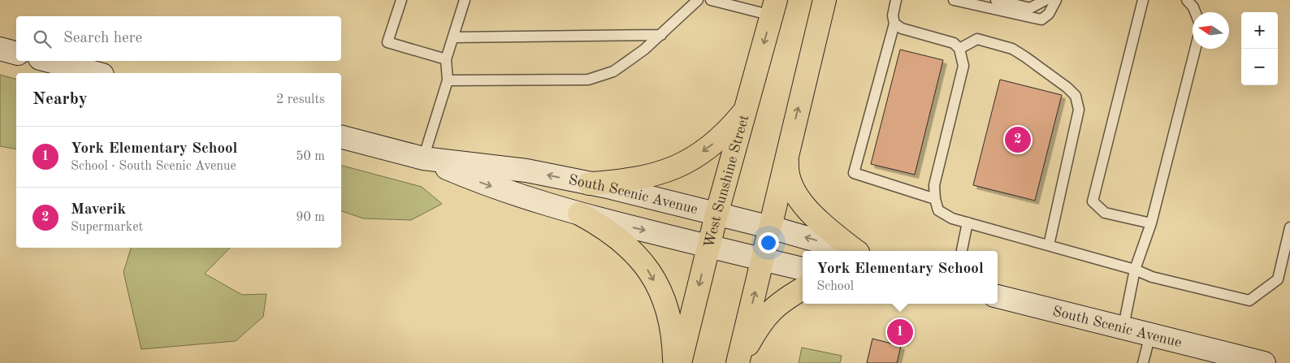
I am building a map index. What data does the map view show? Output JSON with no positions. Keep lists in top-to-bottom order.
{
  "streets": {
    "main road": ["West Sunshine Street", "South Scenic Avenue"]
  },
  "crossings": [
    ["West Sunshine Street", "South Scenic Avenue"]
  ],
  "north": "left",
  "page": {
    "map_buttons": ["+", "−"],
    "search": "Search here",
    "heading": ["Nearby", "2 results"],
    "pins": ["2", "1"],
    "list": [
      {
        "mark": "1",
        "name": "York Elementary School",
        "note": "School · South Scenic Avenue",
        "value": "50 m"
      },
      {
        "mark": "2",
        "name": "Maverik",
        "note": "Supermarket",
        "value": "90 m"
      }
    ],
    "popup": ["York Elementary School", "School"]
  }
}
